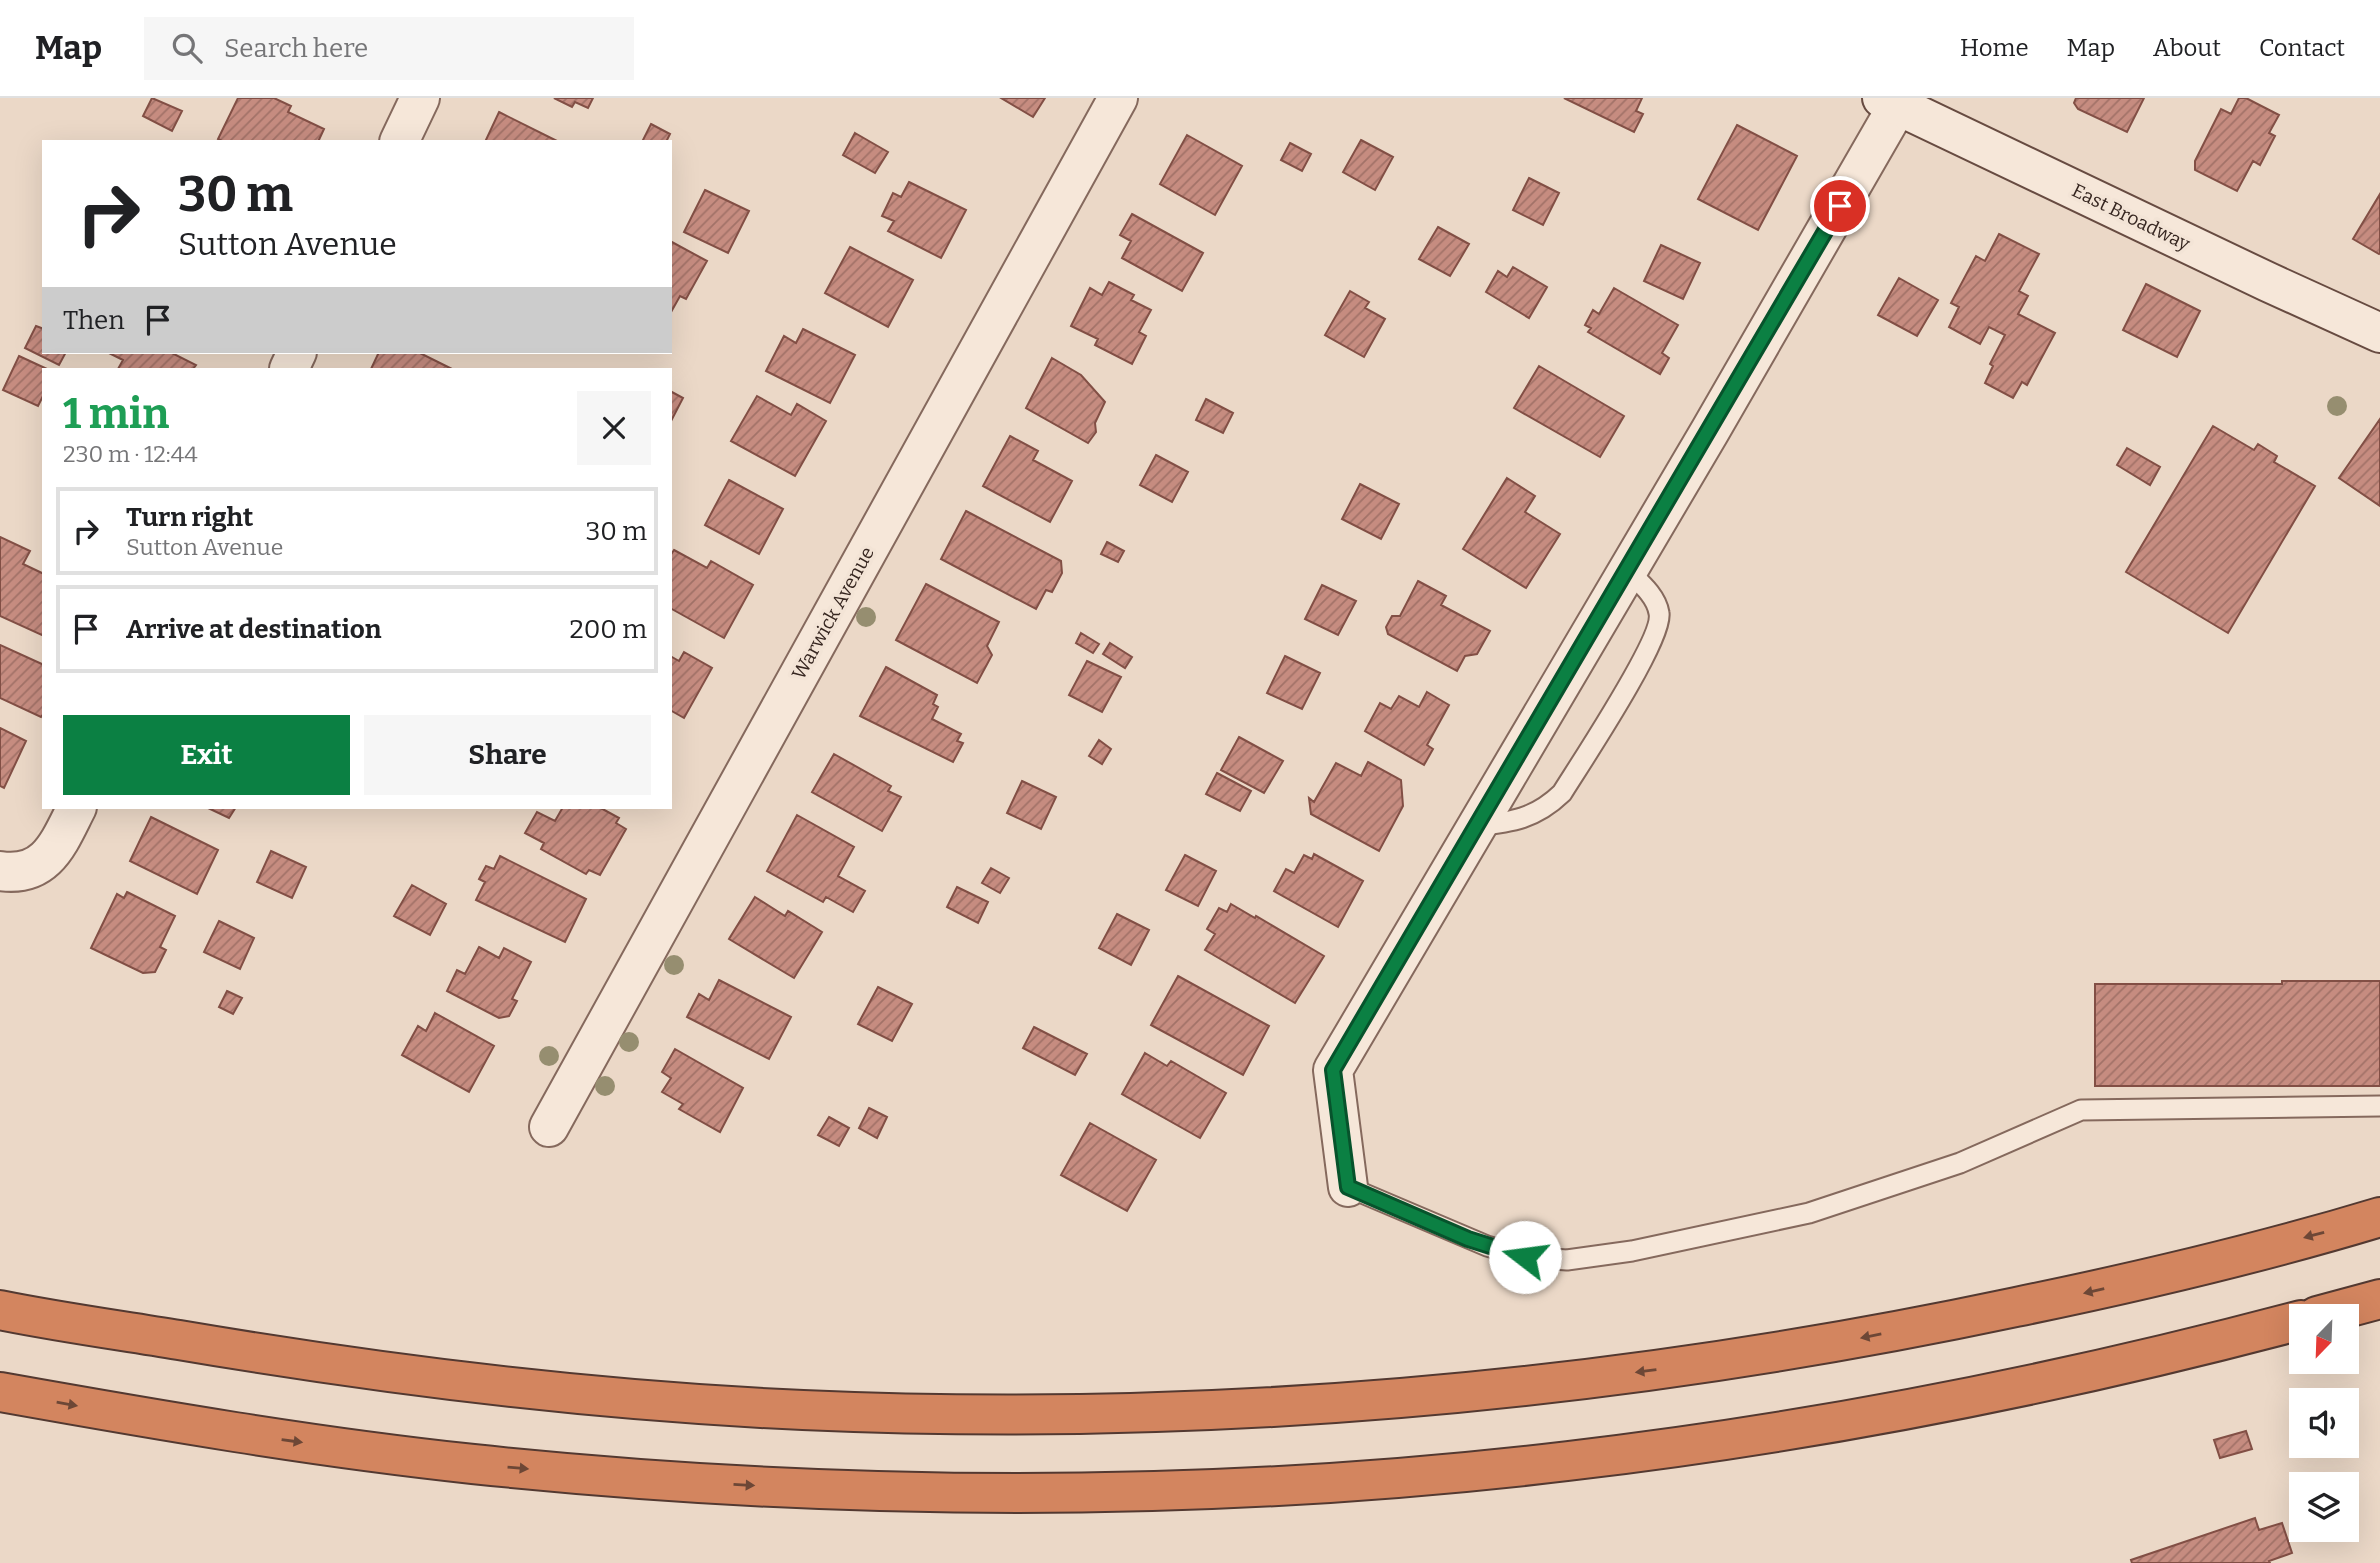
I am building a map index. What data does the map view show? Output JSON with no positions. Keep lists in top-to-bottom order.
{
  "streets": {
    "street": ["East Broadway", "Warwick Avenue"]
  },
  "north": "bottom left",
  "page": {
    "header": "Map",
    "search": "Search here",
    "nav": [
      "Home",
      "Map",
      "About",
      "Contact"
    ],
    "turn": ["30 m", "Sutton Avenue"],
    "then": "Then",
    "heading": ["1 min", "230 m · 12:44"],
    "list": [
      {
        "name": "Turn right",
        "note": "Sutton Avenue",
        "value": "30 m"
      },
      {
        "name": "Arrive at destination",
        "value": "200 m"
      }
    ],
    "buttons": ["Exit", "Share"]
  }
}
